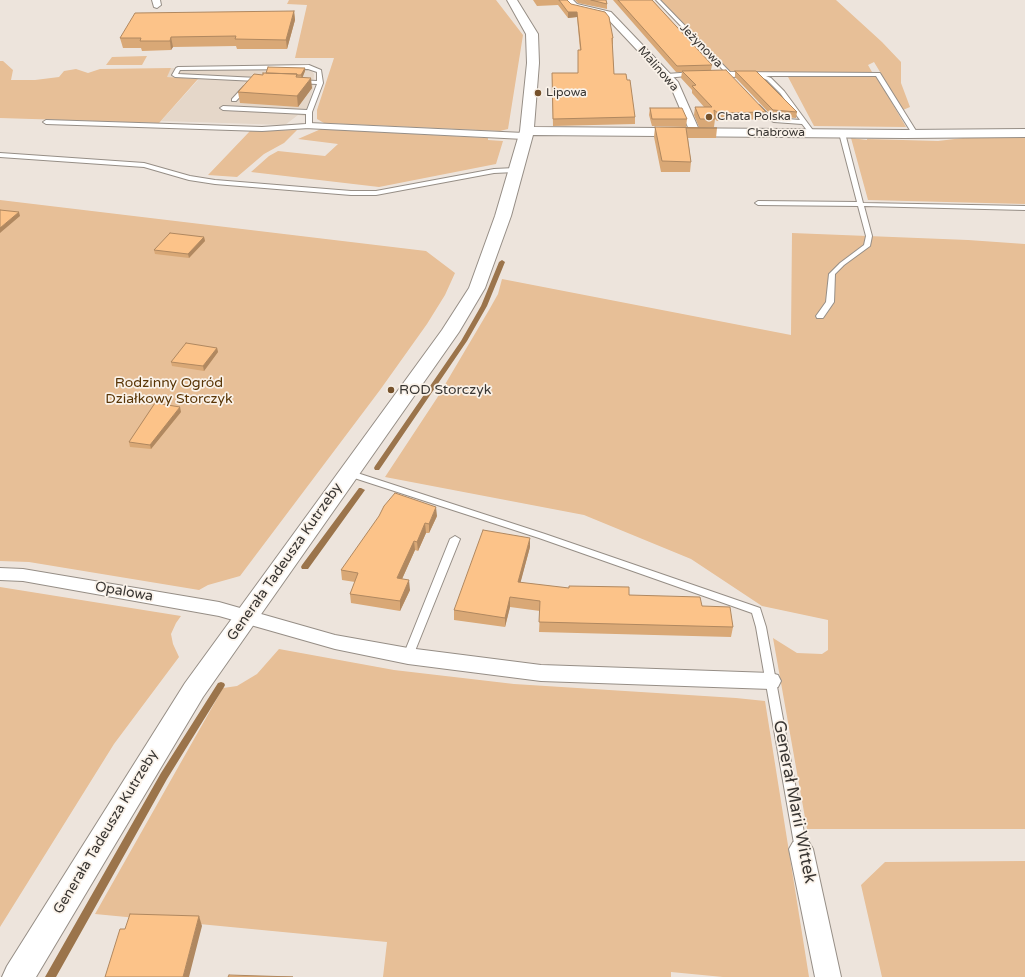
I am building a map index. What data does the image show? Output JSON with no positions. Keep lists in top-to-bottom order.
{
  "streets": {
    "street": [
      "Malinowa",
      "Chabrowa",
      "Generała Tadeusza Kutrzeby",
      "Opalowa",
      "Generał Marii Wittek"
    ],
    "lane": ["Jeżynowa"]
  },
  "crossings": [
    ["Malinowa", "Chabrowa"],
    ["Chabrowa", "Generała Tadeusza Kutrzeby"],
    ["Generała Tadeusza Kutrzeby", "Opalowa"],
    ["Generała Tadeusza Kutrzeby", "Generał Marii Wittek"],
    ["Opalowa", "Generał Marii Wittek"]
  ],
  "parks": ["Rodzinny Ogród Działkowy Storczyk"],
  "places": ["Lipowa", "Chata Polska", "ROD Storczyk"]
}
